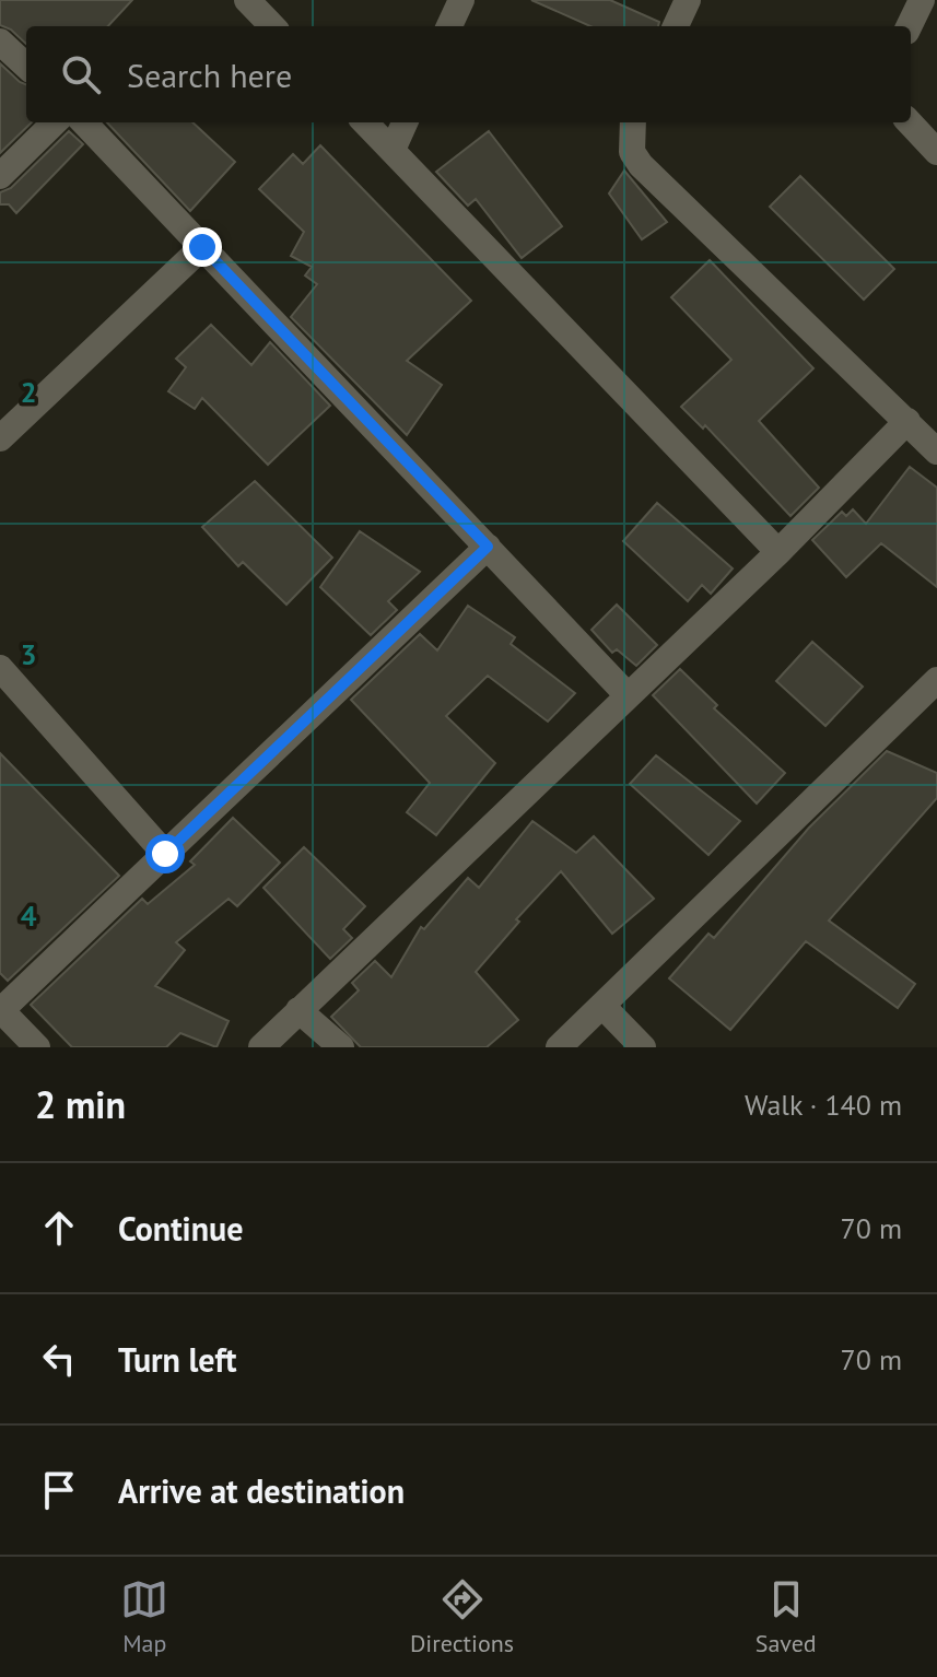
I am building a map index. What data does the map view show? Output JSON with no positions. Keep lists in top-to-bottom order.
{
  "page": {
    "search": "Search here",
    "heading": ["2 min", "Walk · 140 m"],
    "list": [
      ["Continue", "70 m"],
      ["Turn left", "70 m"],
      "Arrive at destination"
    ],
    "nav": ["Map", "Directions", "Saved"]
  },
  "grid": {
    "rows": ["2", "3", "4"]
  }
}
